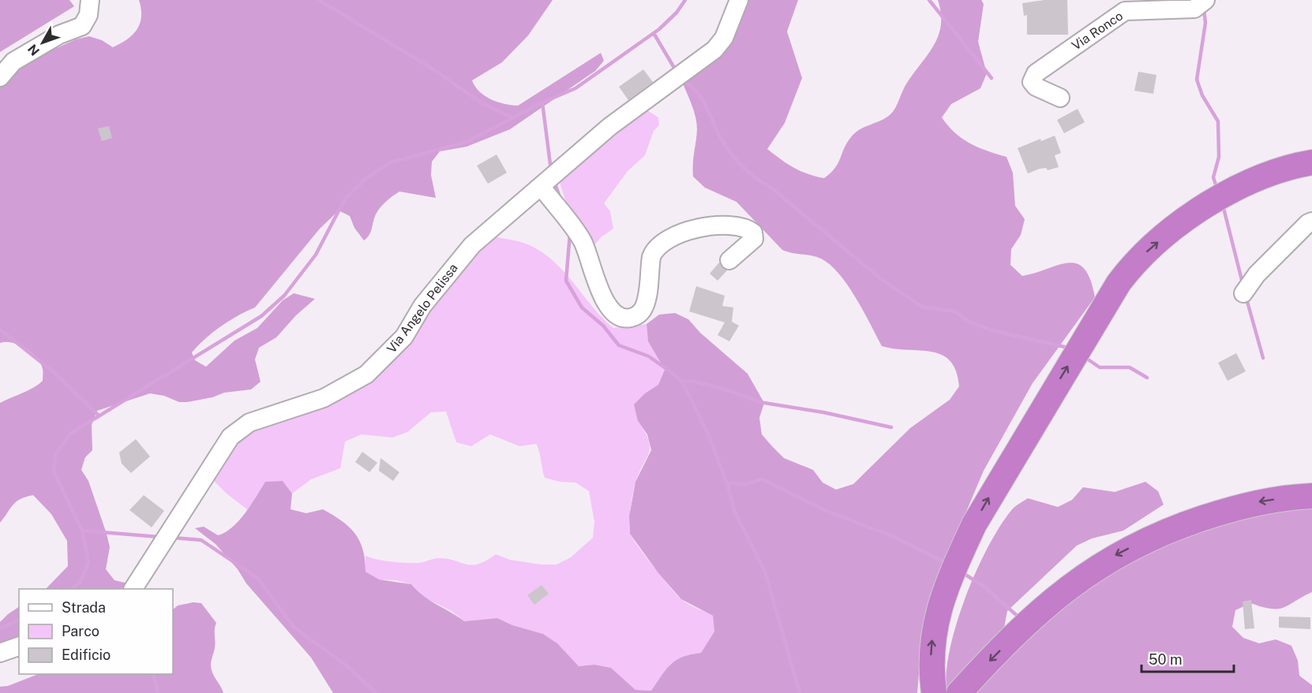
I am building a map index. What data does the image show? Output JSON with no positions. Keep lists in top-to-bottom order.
{
  "streets": {
    "street": ["Via Ronco", "Via Angelo Pelissa"]
  },
  "legend": ["Strada", "Parco", "Edificio"],
  "scale_bar": "50 m",
  "north": "bottom left"
}
